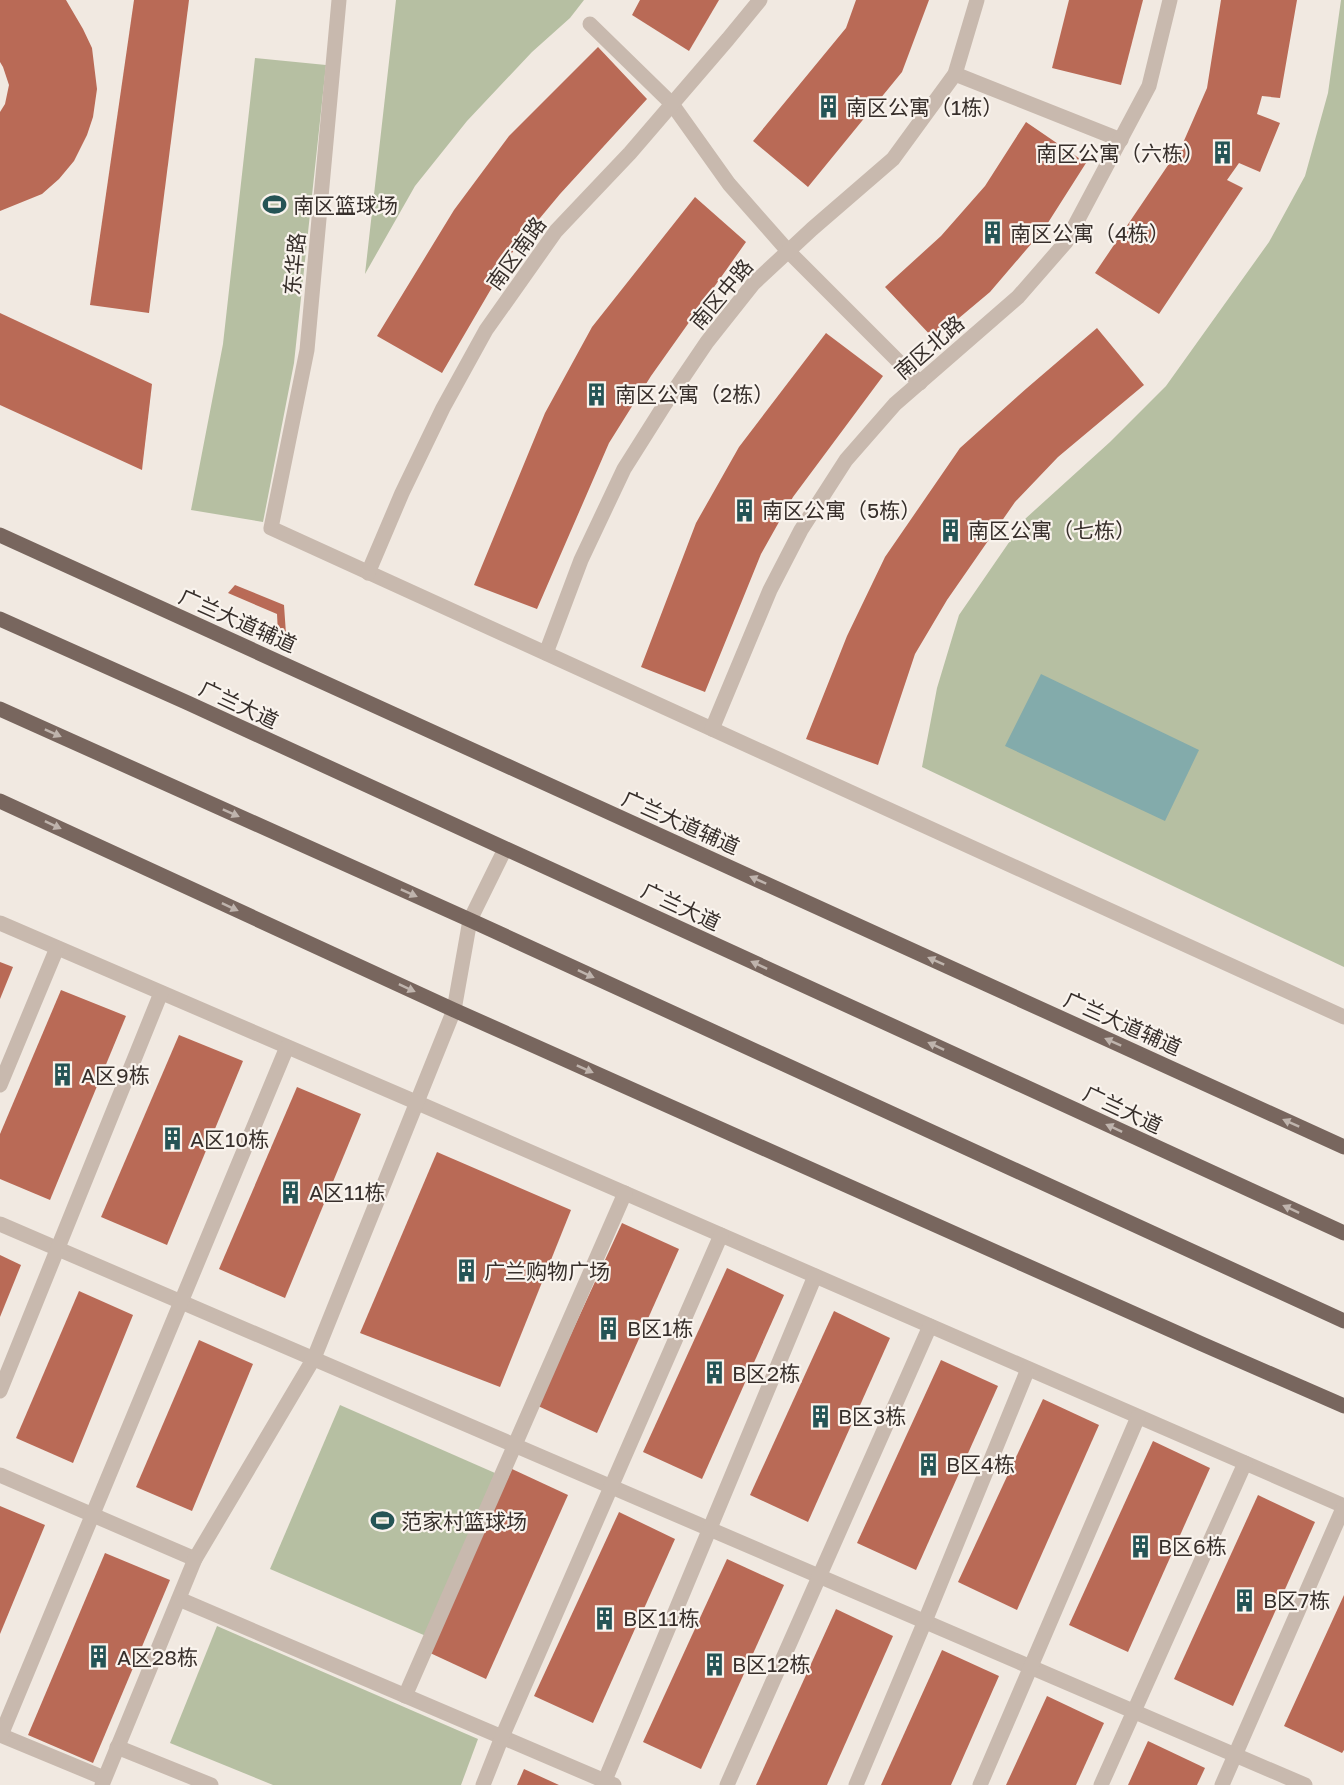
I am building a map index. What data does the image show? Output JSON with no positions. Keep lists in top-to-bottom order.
{
  "streets": {
    "main road": ["广兰大道辅道", "广兰大道"],
    "street": [
      "南区南路",
      "东华路",
      "南区中路",
      "南区北路"
    ]
  },
  "crossings": [
    ["南区南路", "东华路"]
  ],
  "one_way": ["广兰大道辅道"],
  "places": {
    "building": [
      "南区公寓（1栋）",
      "南区公寓（六栋）",
      "南区公寓（4栋）",
      "南区公寓（2栋）",
      "南区公寓（5栋）",
      "南区公寓（七栋）",
      "A区9栋",
      "A区10栋",
      "A区11栋",
      "广兰购物广场",
      "B区1栋",
      "B区2栋",
      "B区3栋",
      "B区4栋",
      "B区6栋",
      "B区7栋",
      "B区11栋",
      "A区28栋",
      "B区12栋"
    ],
    "sports": ["南区篮球场", "范家村篮球场"]
  }
}
